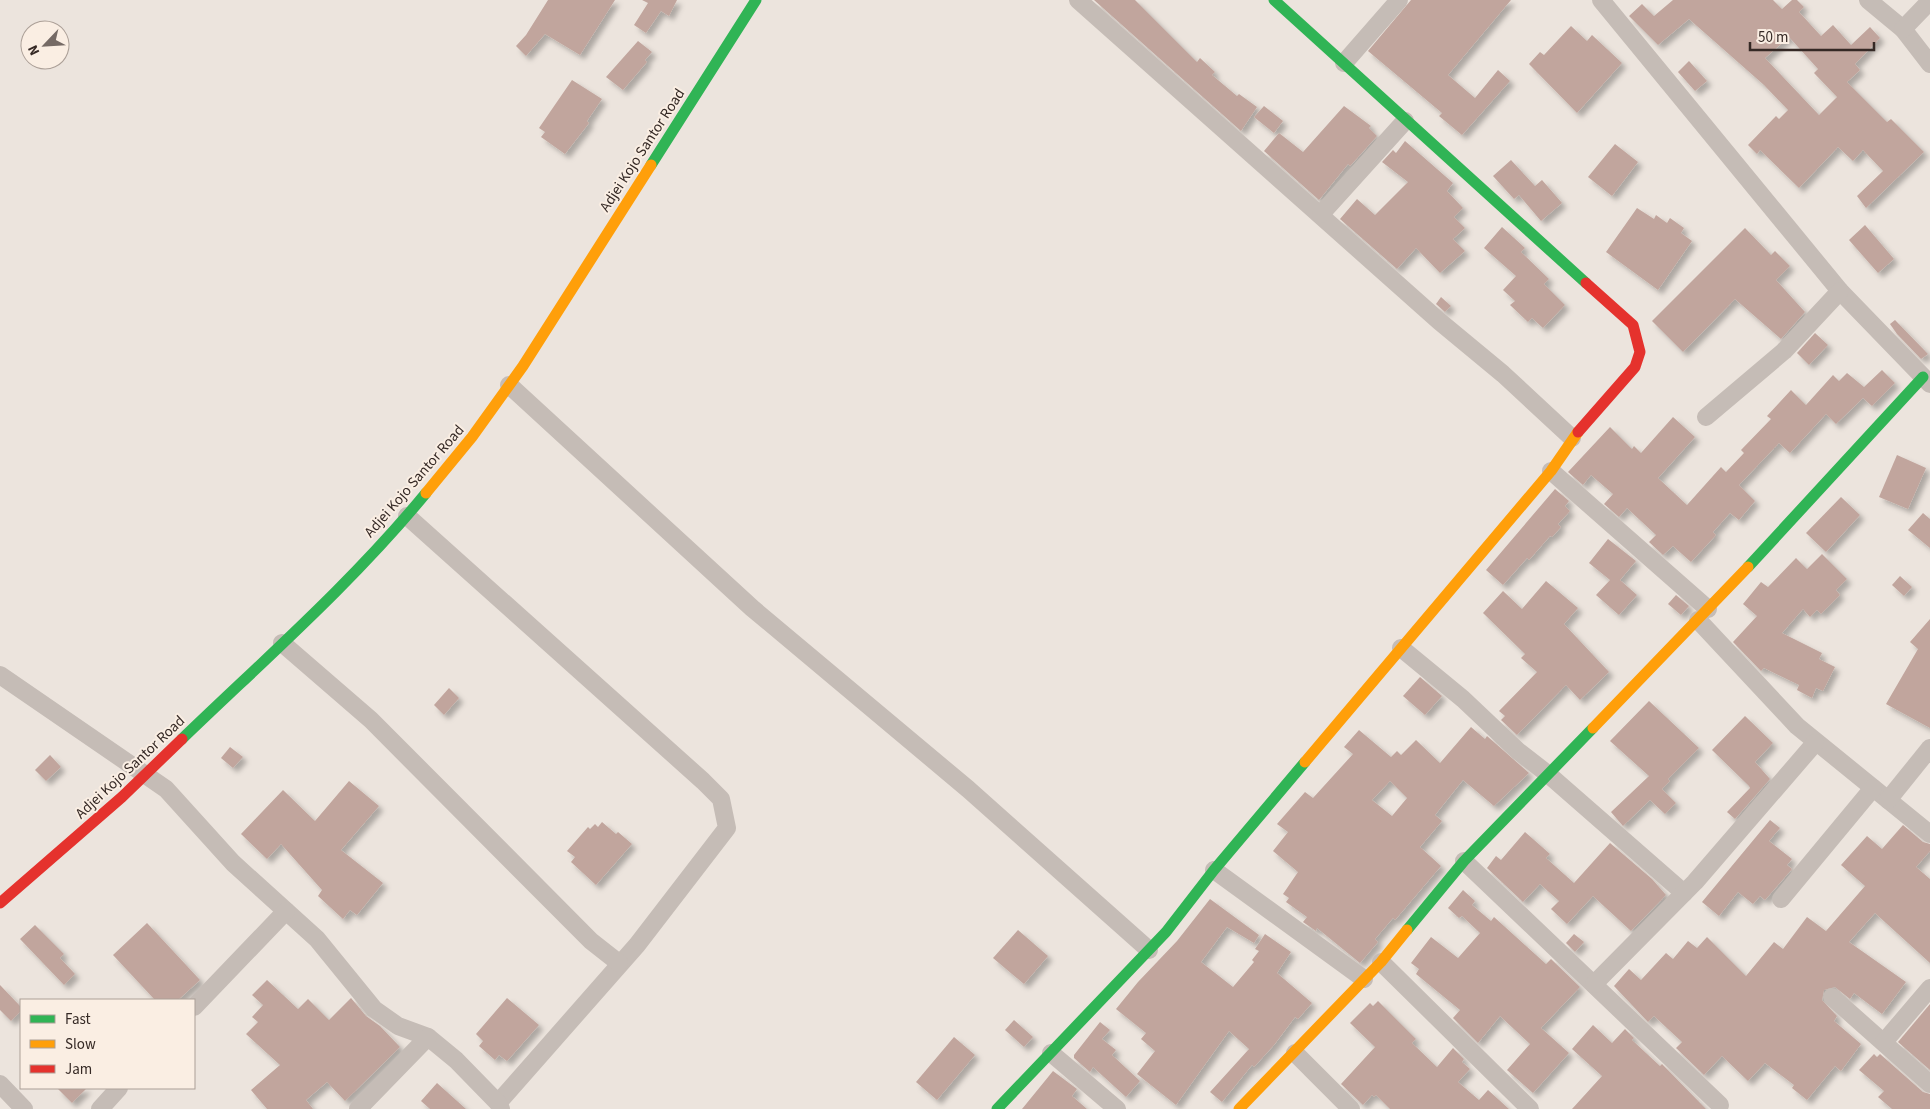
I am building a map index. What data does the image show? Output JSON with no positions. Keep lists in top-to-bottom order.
{
  "streets": {
    "street": ["Adjei Kojo Santor Road"]
  },
  "legend": ["Fast", "Slow", "Jam"],
  "scale_bar": "50 m",
  "north": "bottom left"
}
